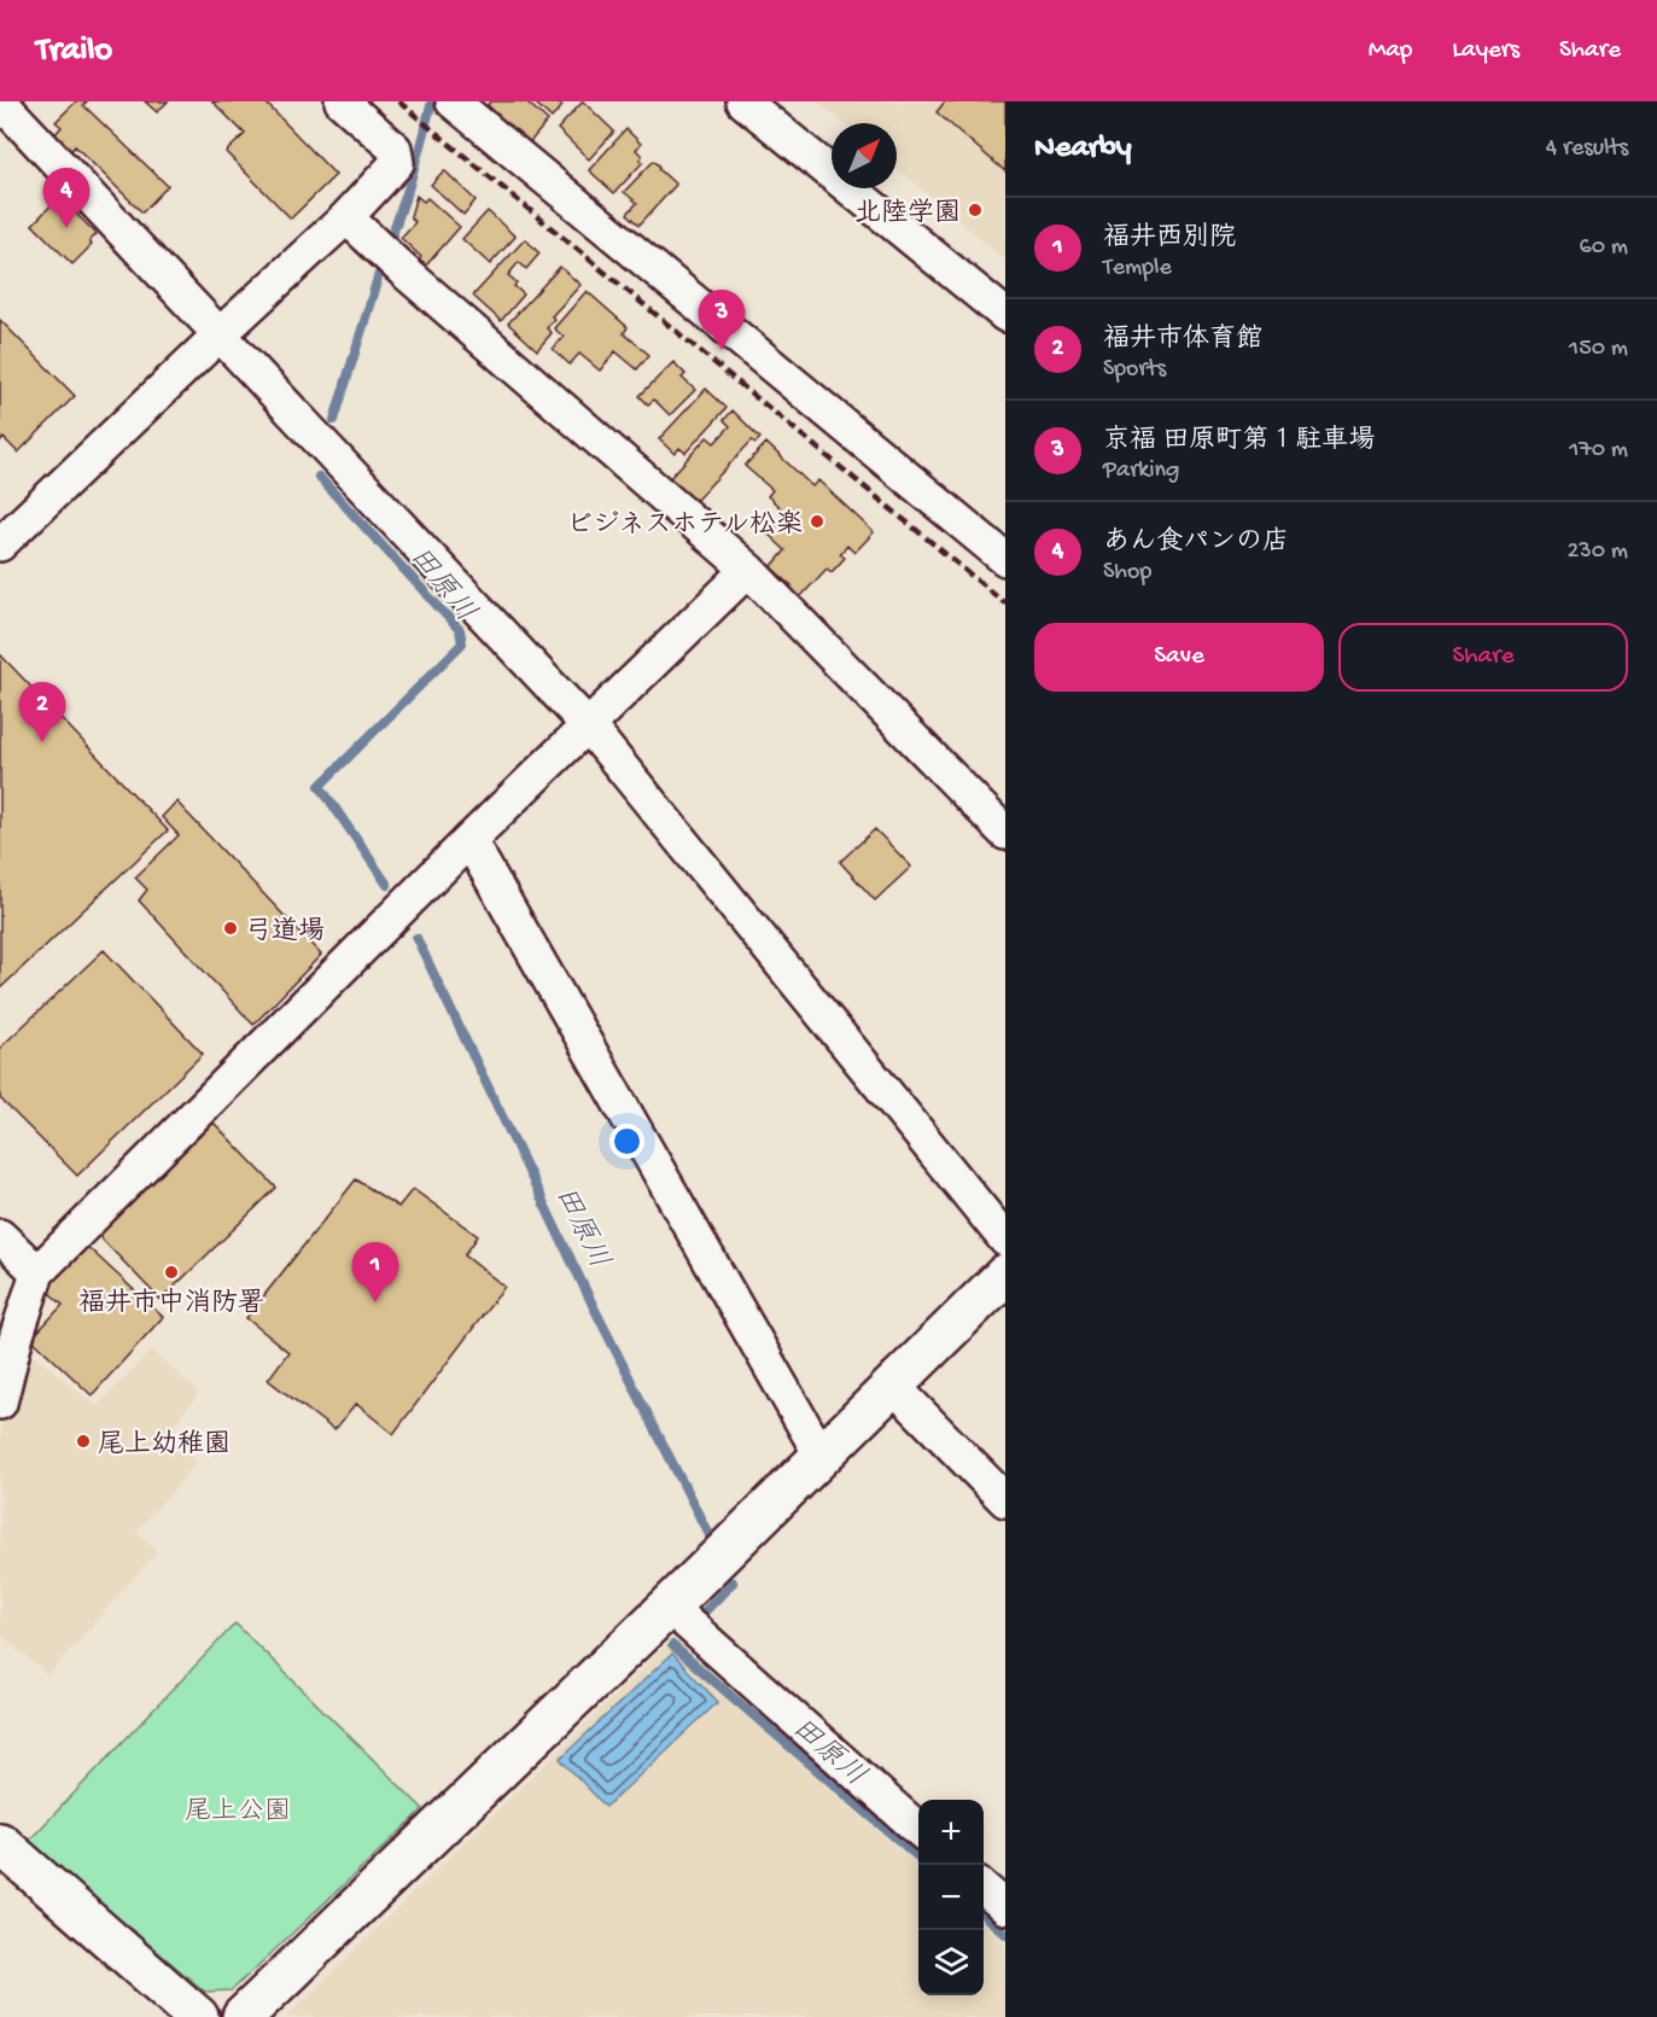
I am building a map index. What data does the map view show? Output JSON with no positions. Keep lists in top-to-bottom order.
{
  "water": ["田原川"],
  "parks": ["尾上公園"],
  "places": [
    "北陸学園",
    "ビジネスホテル松楽",
    "弓道場",
    "福井市中消防署",
    "尾上幼稚園"
  ],
  "north": "top right",
  "page": {
    "header": "Trailo",
    "nav": ["Map", "Layers", "Share"],
    "heading": ["Nearby", "4 results"],
    "pins": [
      "4",
      "3",
      "2",
      "1"
    ],
    "list": [
      {
        "mark": "1",
        "name": "福井西別院",
        "note": "Temple",
        "value": "60 m"
      },
      {
        "mark": "2",
        "name": "福井市体育館",
        "note": "Sports",
        "value": "150 m"
      },
      {
        "mark": "3",
        "name": "京福 田原町第１駐車場",
        "note": "Parking",
        "value": "170 m"
      },
      {
        "mark": "4",
        "name": "あん食パンの店",
        "note": "Shop",
        "value": "230 m"
      }
    ],
    "buttons": ["Save", "Share"],
    "map_buttons": ["+", "−"]
  }
}
